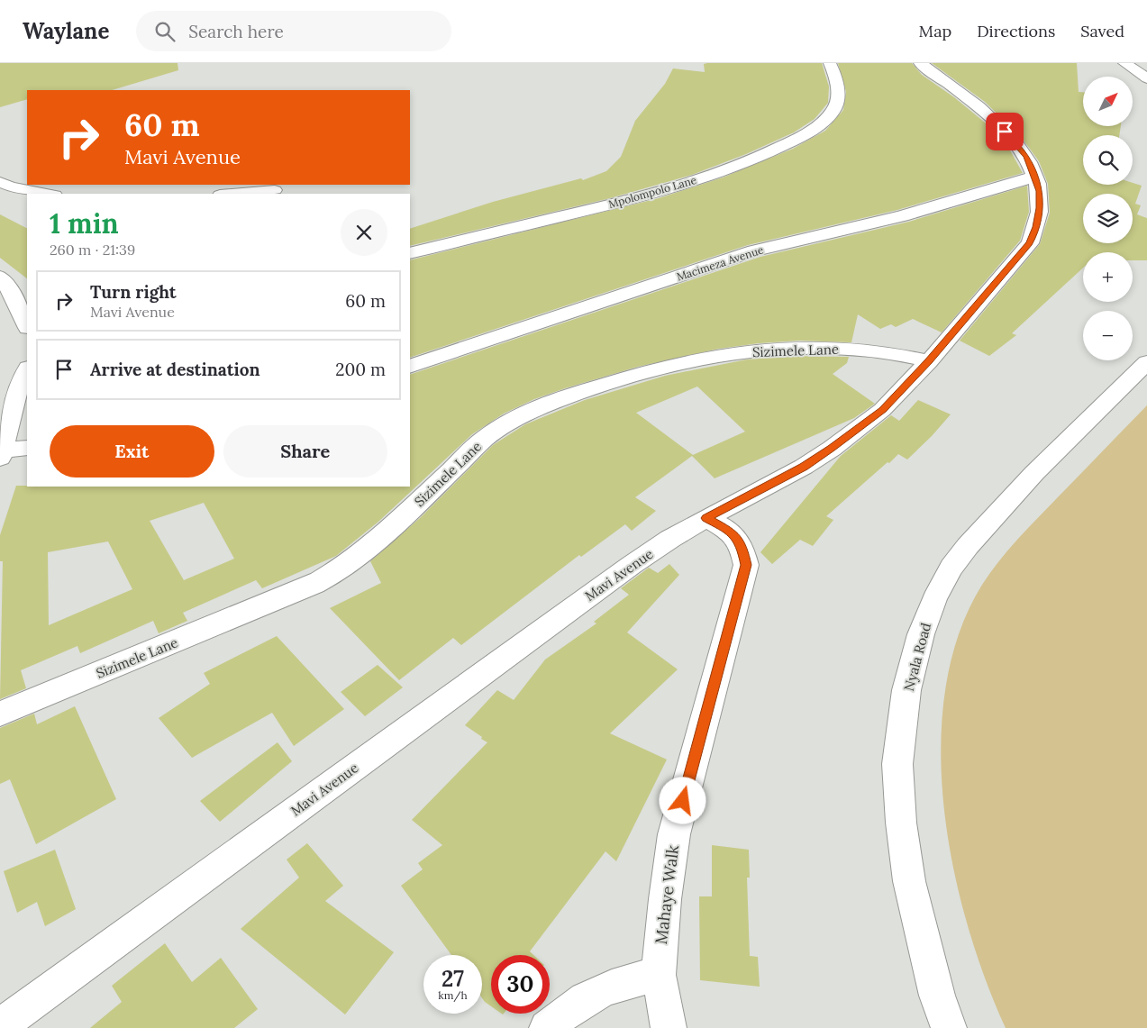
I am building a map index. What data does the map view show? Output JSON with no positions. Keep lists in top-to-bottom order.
{
  "streets": {
    "street": [
      "Mpolompolo Lane",
      "Macimeza Avenue",
      "Sizimele Lane",
      "Mavi Avenue",
      "Nyala Road",
      "Mahaye Walk"
    ]
  },
  "crossings": [
    ["Macimeza Avenue", "Mavi Avenue"],
    ["Sizimele Lane", "Mavi Avenue"],
    ["Mavi Avenue", "Mahaye Walk"]
  ],
  "north": "top right",
  "page": {
    "header": "Waylane",
    "search": "Search here",
    "nav": ["Map", "Directions", "Saved"],
    "map_buttons": ["+", "−"],
    "turn": ["60 m", "Mavi Avenue"],
    "heading": ["1 min", "260 m · 21:39"],
    "list": [
      {
        "name": "Turn right",
        "note": "Mavi Avenue",
        "value": "60 m"
      },
      {
        "name": "Arrive at destination",
        "value": "200 m"
      }
    ],
    "buttons": ["Exit", "Share"],
    "speed": "27 km/h",
    "limit": "30"
  }
}
